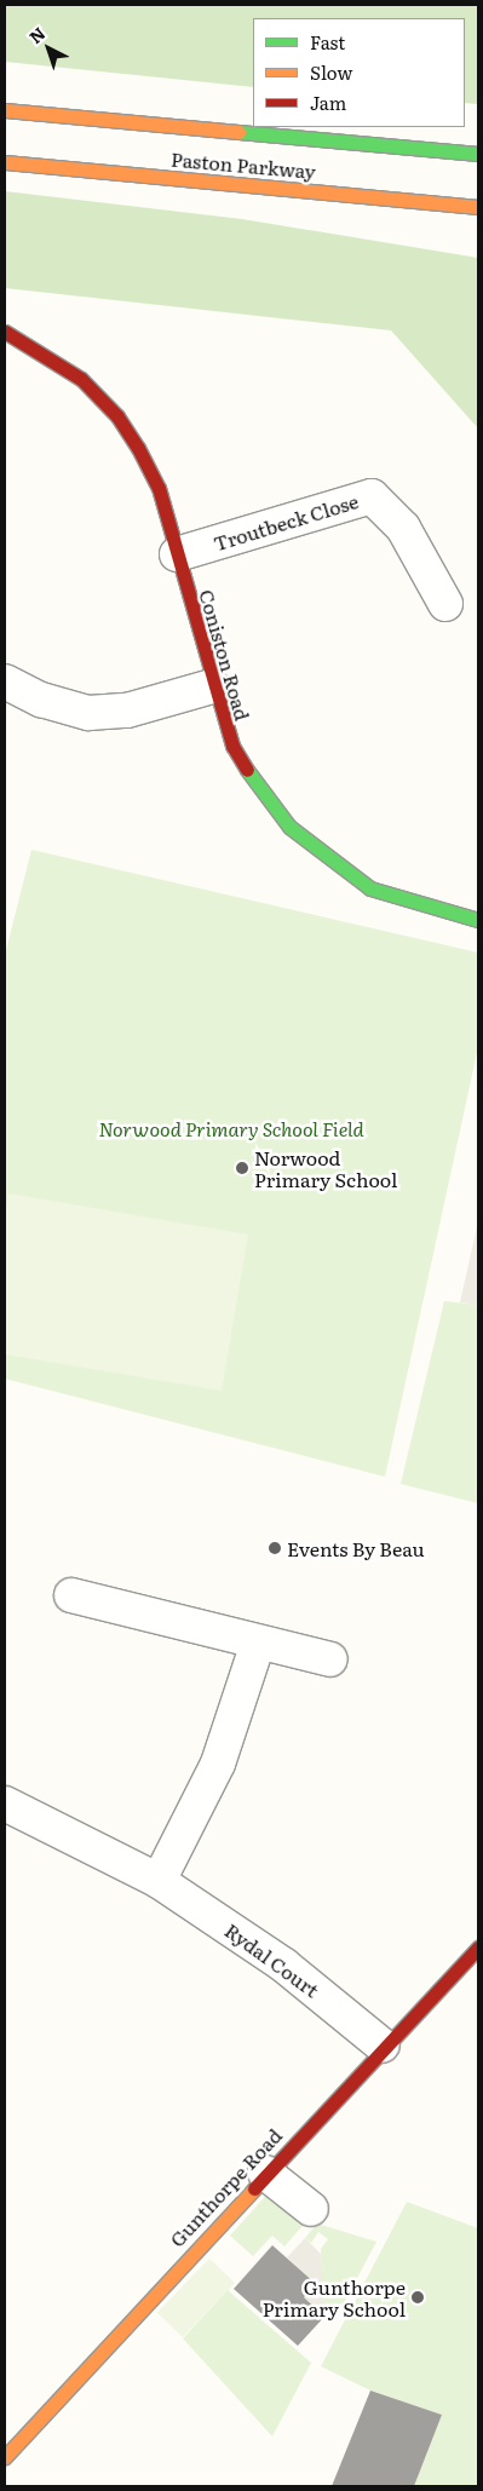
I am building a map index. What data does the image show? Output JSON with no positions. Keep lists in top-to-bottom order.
{
  "streets": {
    "main road": ["Paston Parkway", "Coniston Road", "Gunthorpe Road"],
    "street": ["Troutbeck Close", "Rydal Court"]
  },
  "crossings": [
    ["Troutbeck Close", "Coniston Road"],
    ["Rydal Court", "Gunthorpe Road"]
  ],
  "parks": ["Norwood Primary School Field"],
  "places": ["Norwood Primary School", "Events By Beau", "Gunthorpe Primary School"],
  "legend": ["Fast", "Slow", "Jam"],
  "north": "top left"
}
